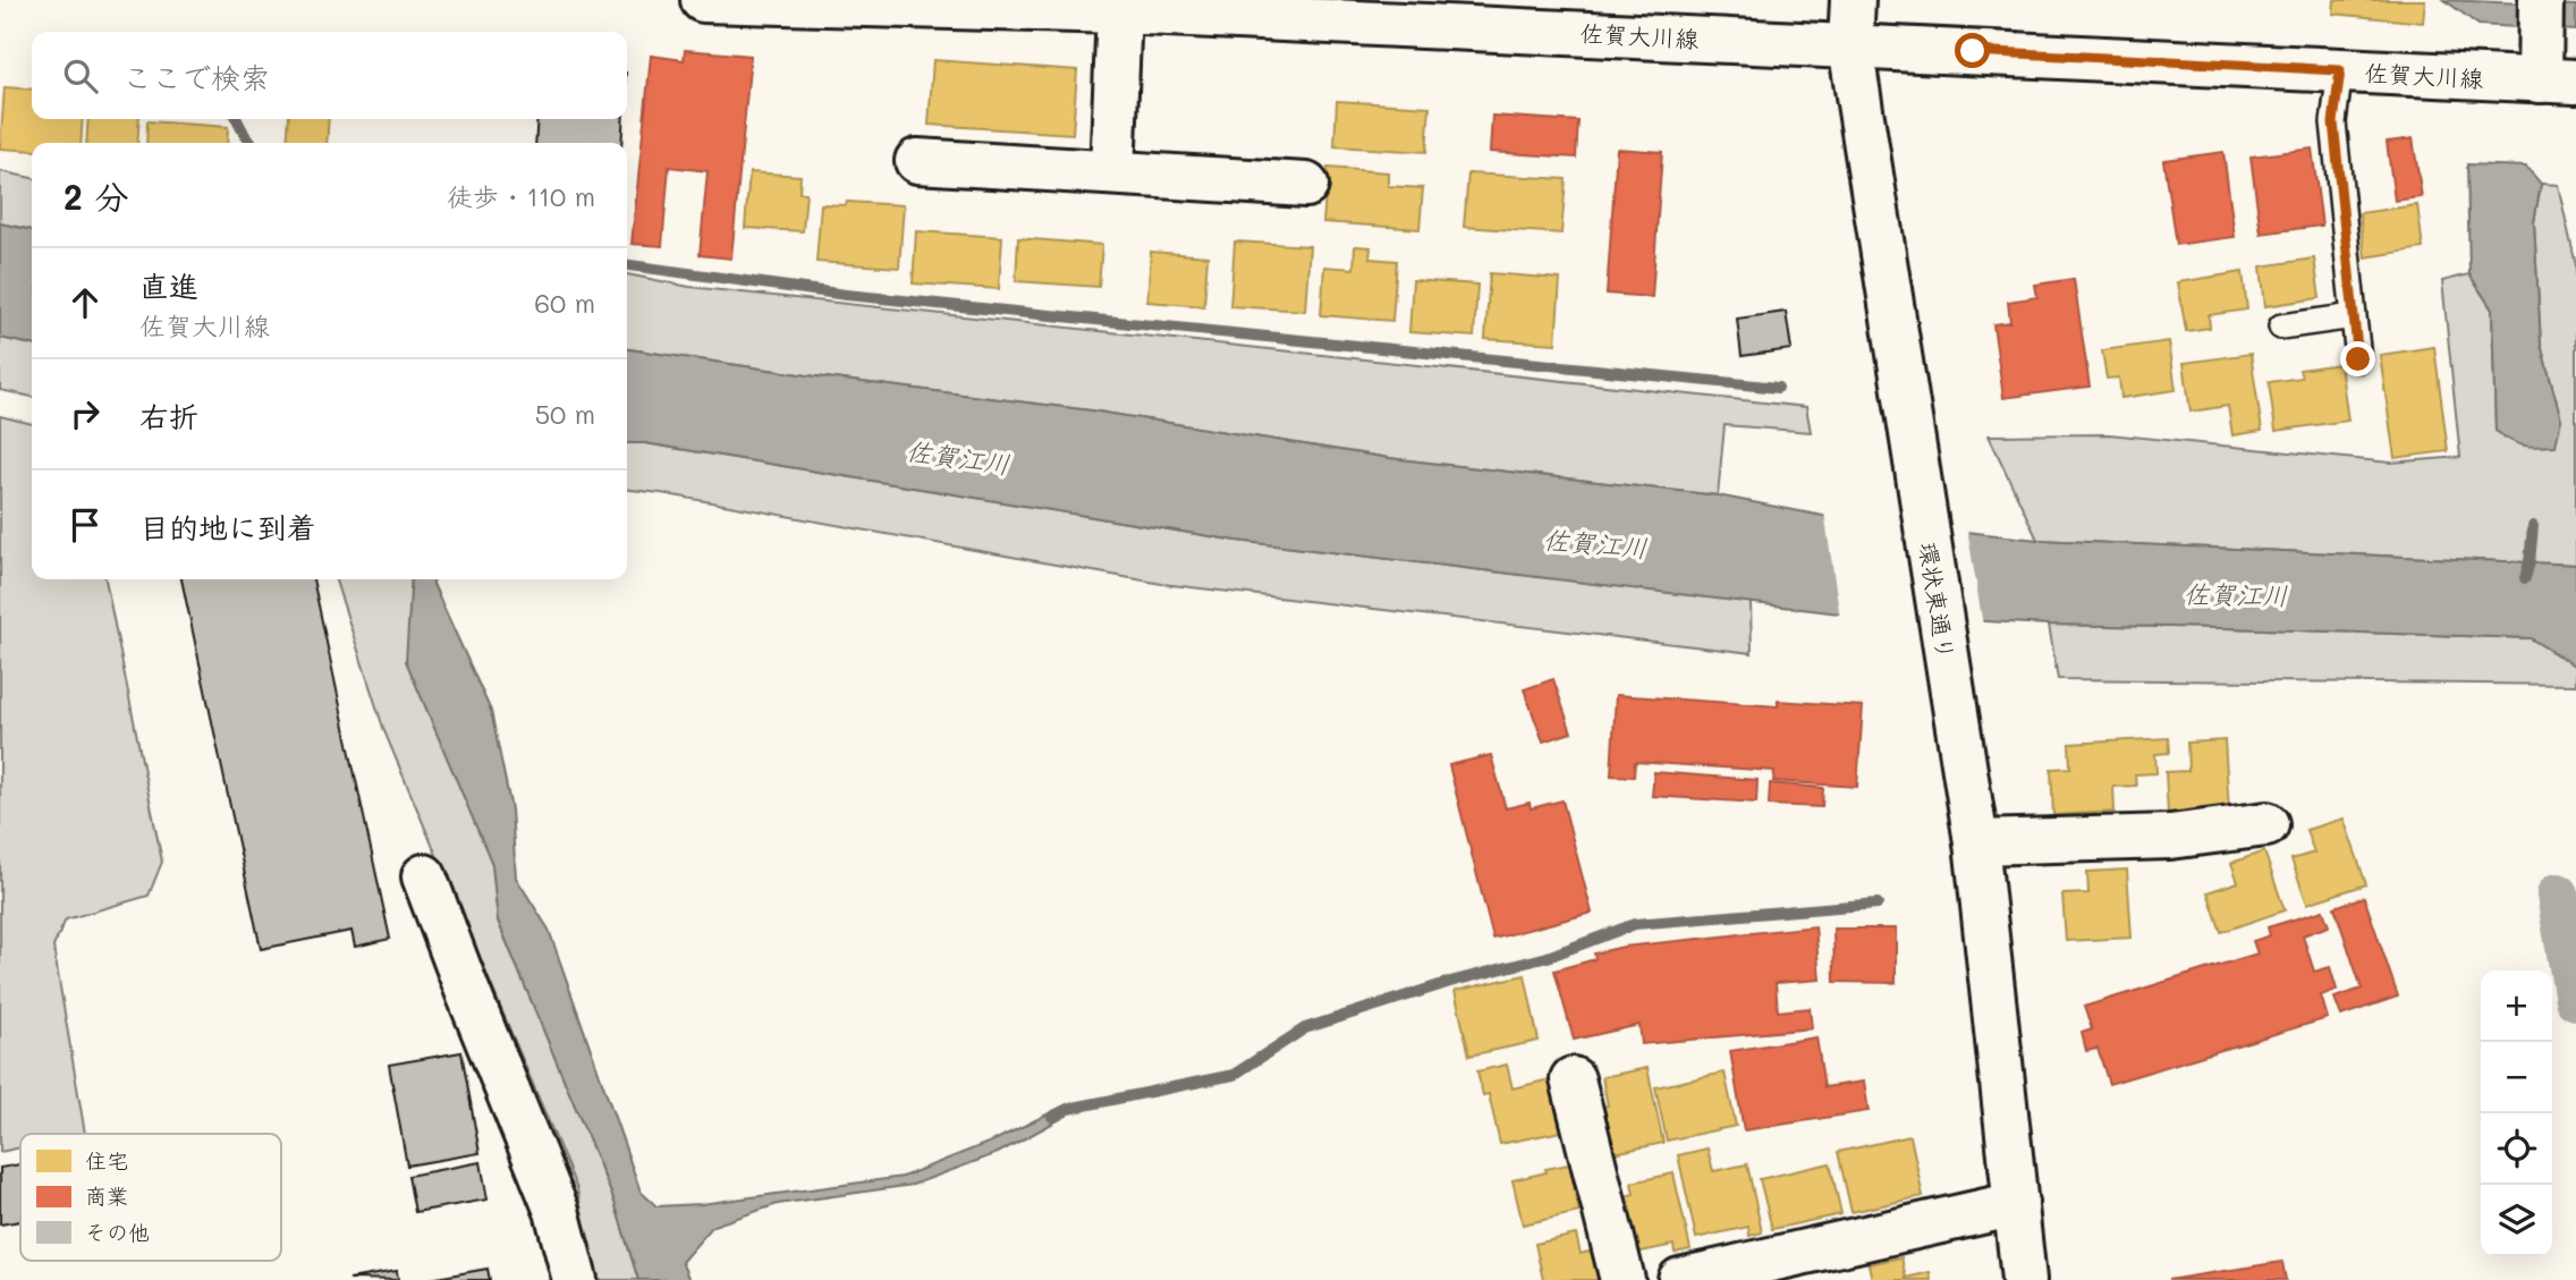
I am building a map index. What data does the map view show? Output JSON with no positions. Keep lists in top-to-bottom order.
{
  "streets": {
    "main road": ["佐賀大川線", "環状東通り"]
  },
  "crossings": [
    ["佐賀大川線", "環状東通り"]
  ],
  "water": ["佐賀江川"],
  "legend": ["住宅", "商業", "その他"],
  "page": {
    "search": "ここで検索",
    "heading": ["2 分", "徒歩 · 110 m"],
    "list": [
      ["直進", "佐賀大川線", "60 m"],
      ["右折", "50 m"],
      "目的地に到着"
    ],
    "map_buttons": ["+", "−"]
  }
}
